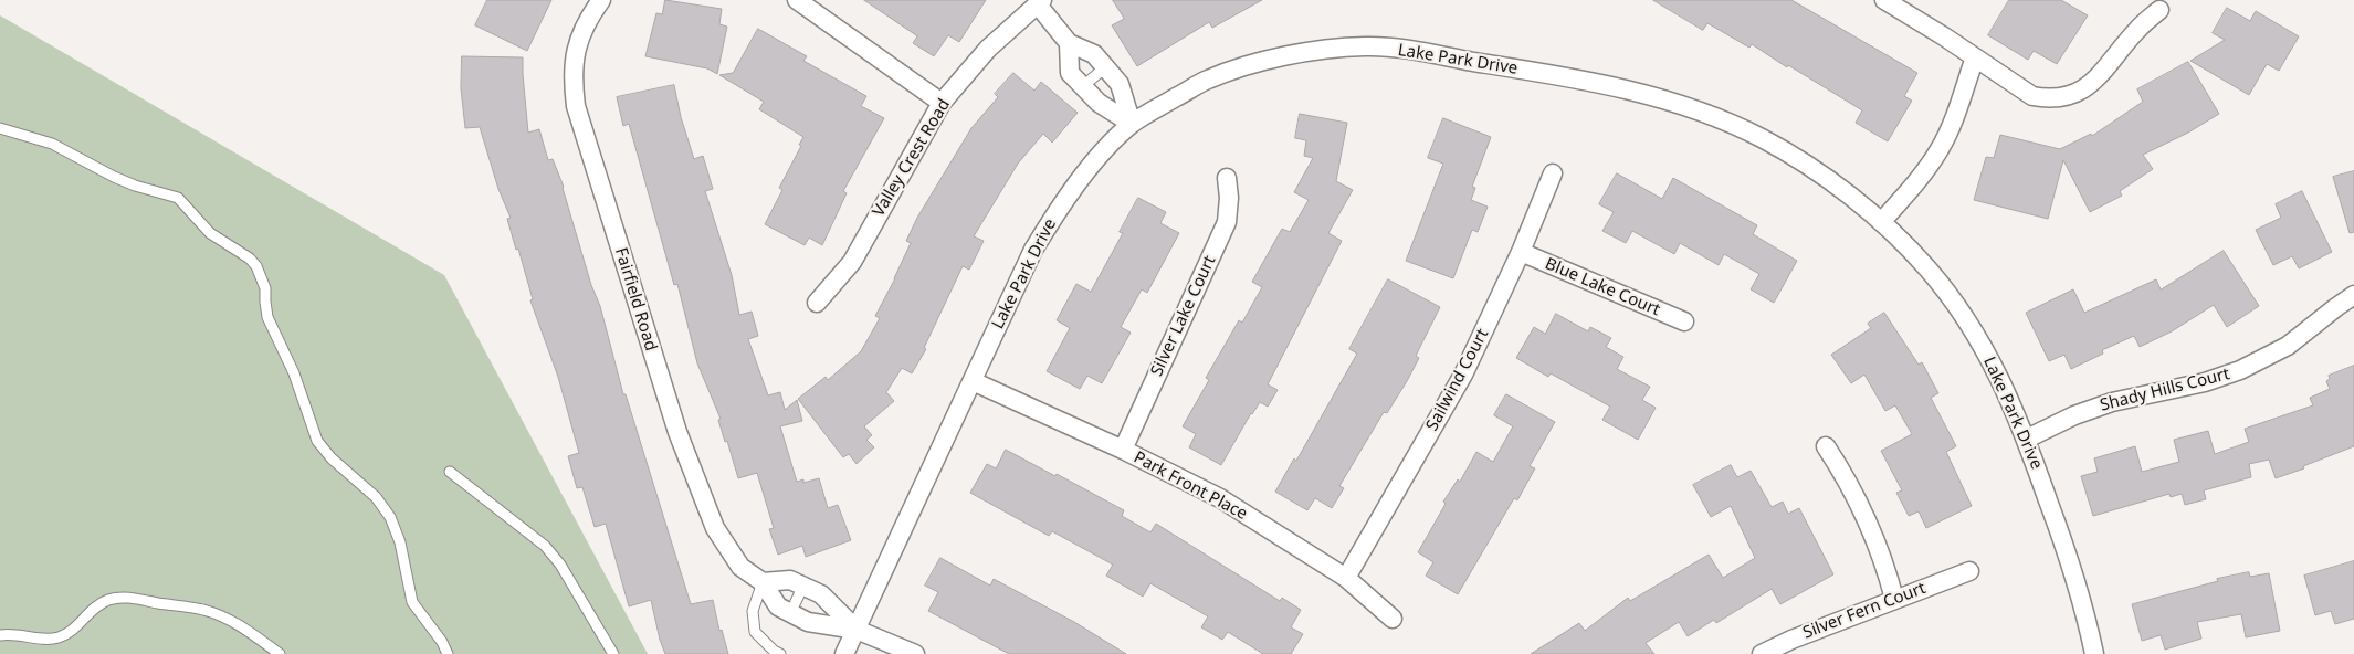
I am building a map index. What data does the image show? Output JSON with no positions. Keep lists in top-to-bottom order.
{
  "streets": {
    "street": [
      "Lake Park Drive",
      "Valley Crest Road",
      "Blue Lake Court",
      "Fairfield Road",
      "Silver Lake Court",
      "Sailwind Court",
      "Shady Hills Court",
      "Park Front Place",
      "Silver Fern Court"
    ]
  },
  "crossings": [
    ["Lake Park Drive", "Fairfield Road"],
    ["Lake Park Drive", "Shady Hills Court"],
    ["Lake Park Drive", "Park Front Place"],
    ["Blue Lake Court", "Sailwind Court"],
    ["Silver Lake Court", "Park Front Place"],
    ["Sailwind Court", "Park Front Place"]
  ]
}
